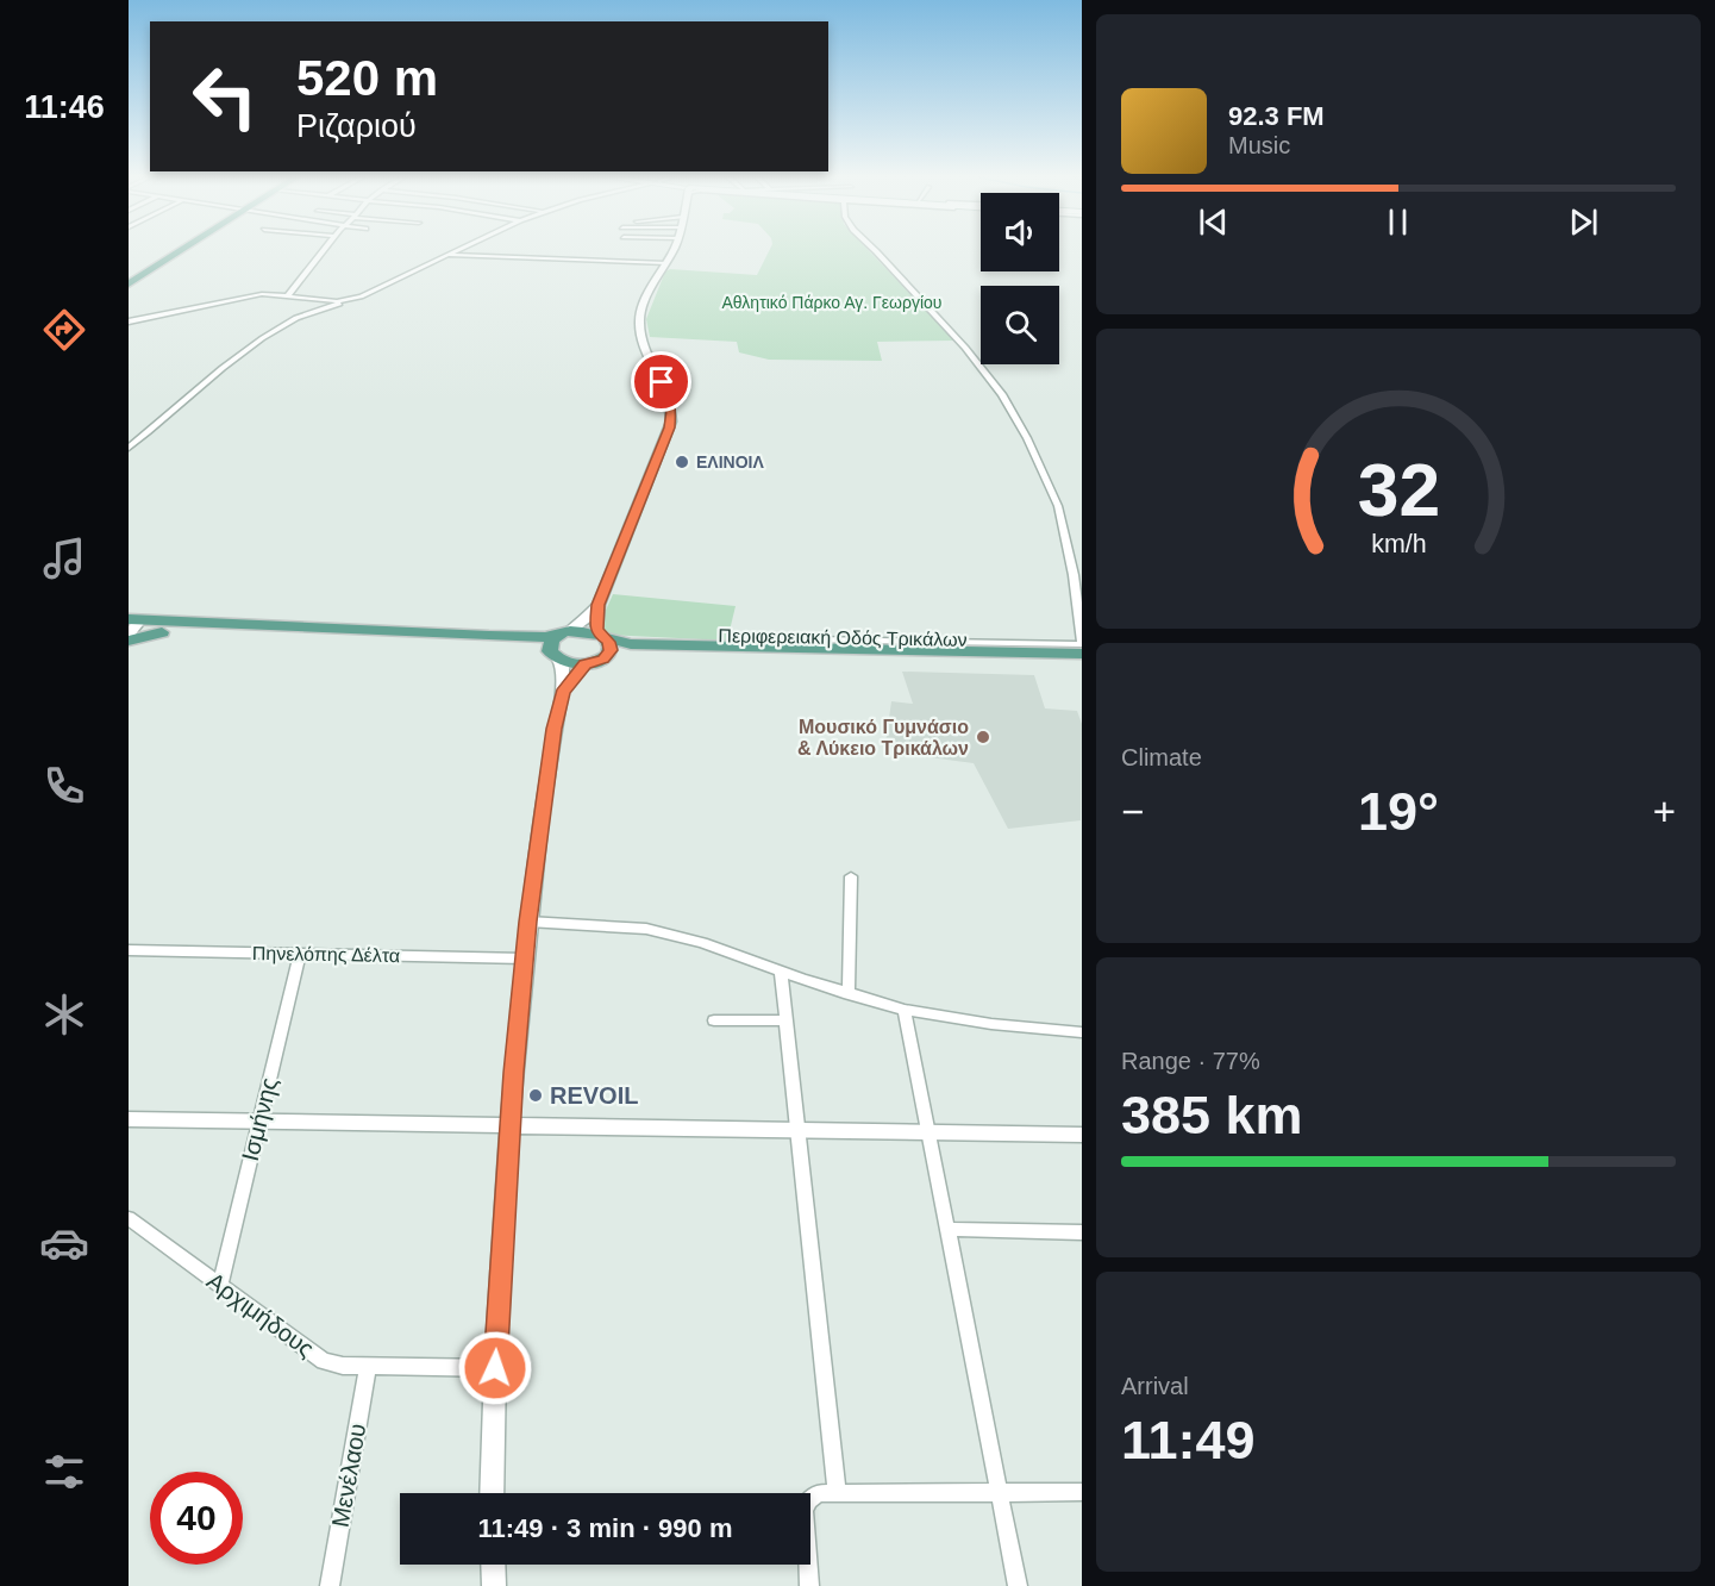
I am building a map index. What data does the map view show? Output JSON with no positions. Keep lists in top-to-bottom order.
{
  "streets": {
    "main road": ["Περιφερειακή Οδός Τρικάλων"],
    "street": [
      "Πηνελόπης Δέλτα",
      "Ισμήνης",
      "Αρχιμήδους",
      "Μενέλαου"
    ]
  },
  "crossings": [
    ["Πηνελόπης Δέλτα", "Ισμήνης"],
    ["Ισμήνης", "Αρχιμήδους"],
    ["Αρχιμήδους", "Μενέλαου"]
  ],
  "parks": ["Αθλητικό Πάρκο Αγ. Γεωργίου"],
  "places": ["ΕΛΙΝΟΙΛ", "Μουσικό Γυμνάσιο & Λύκειο Τρικάλων", "REVOIL"],
  "page": {
    "tabs": "11:46",
    "turn": ["520 m", "Ριζαριού"],
    "song": ["92.3 FM", "Music"],
    "tile": [
      "Climate",
      ["Range · 77%", "385 km"],
      ["Arrival", "11:49"]
    ],
    "heat": ["−", "19°", "+"],
    "limit": "40",
    "trip": "11:49 · 3 min · 990 m",
    "gauge": ["32", "km/h"]
  }
}
